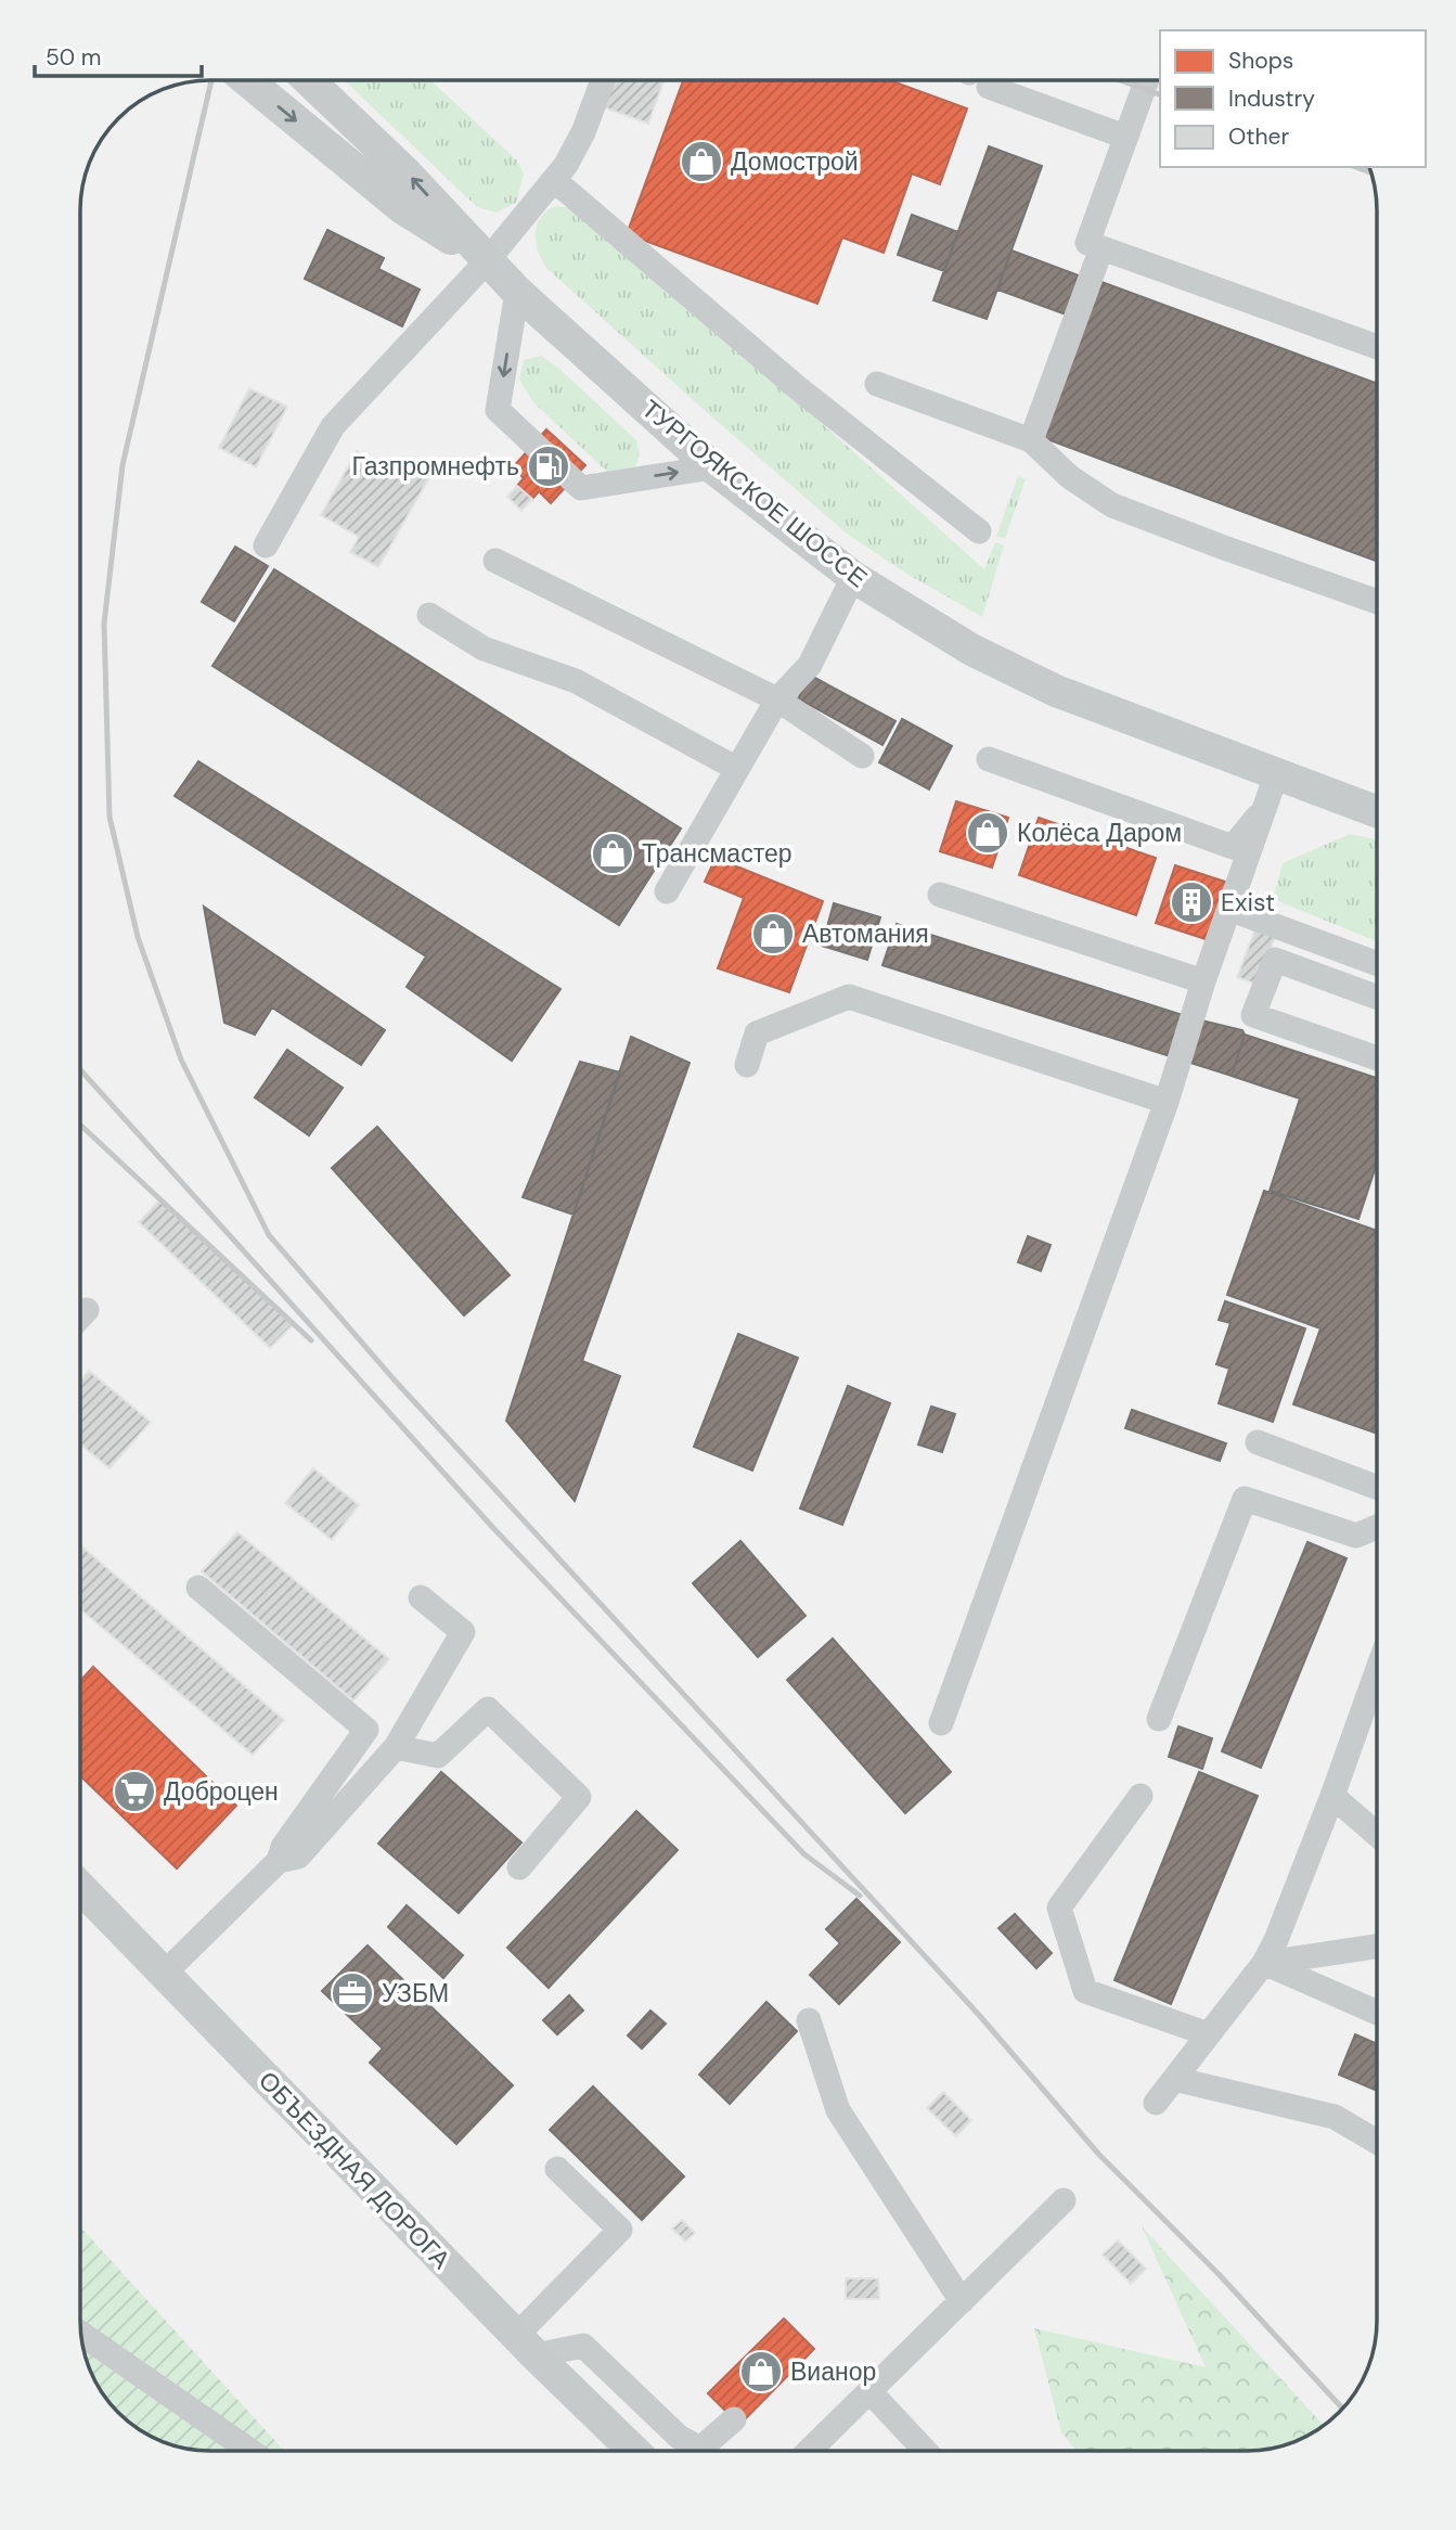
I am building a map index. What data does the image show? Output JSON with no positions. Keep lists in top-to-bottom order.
{
  "streets": {
    "main road": ["ТУРГОЯКСКОЕ ШОССЕ", "ОБЪЕЗДНАЯ ДОРОГА"]
  },
  "places": {
    "shop": [
      "Домострой",
      "Колёса Даром",
      "Трансмастер",
      "Автомания",
      "Вианор"
    ],
    "fuel station": ["Газпромнефть"],
    "building": ["Exist"],
    "supermarket": ["Доброцен"],
    "office": ["УЗБМ"]
  },
  "legend": ["Shops", "Industry", "Other"],
  "scale_bar": "50 m"
}
